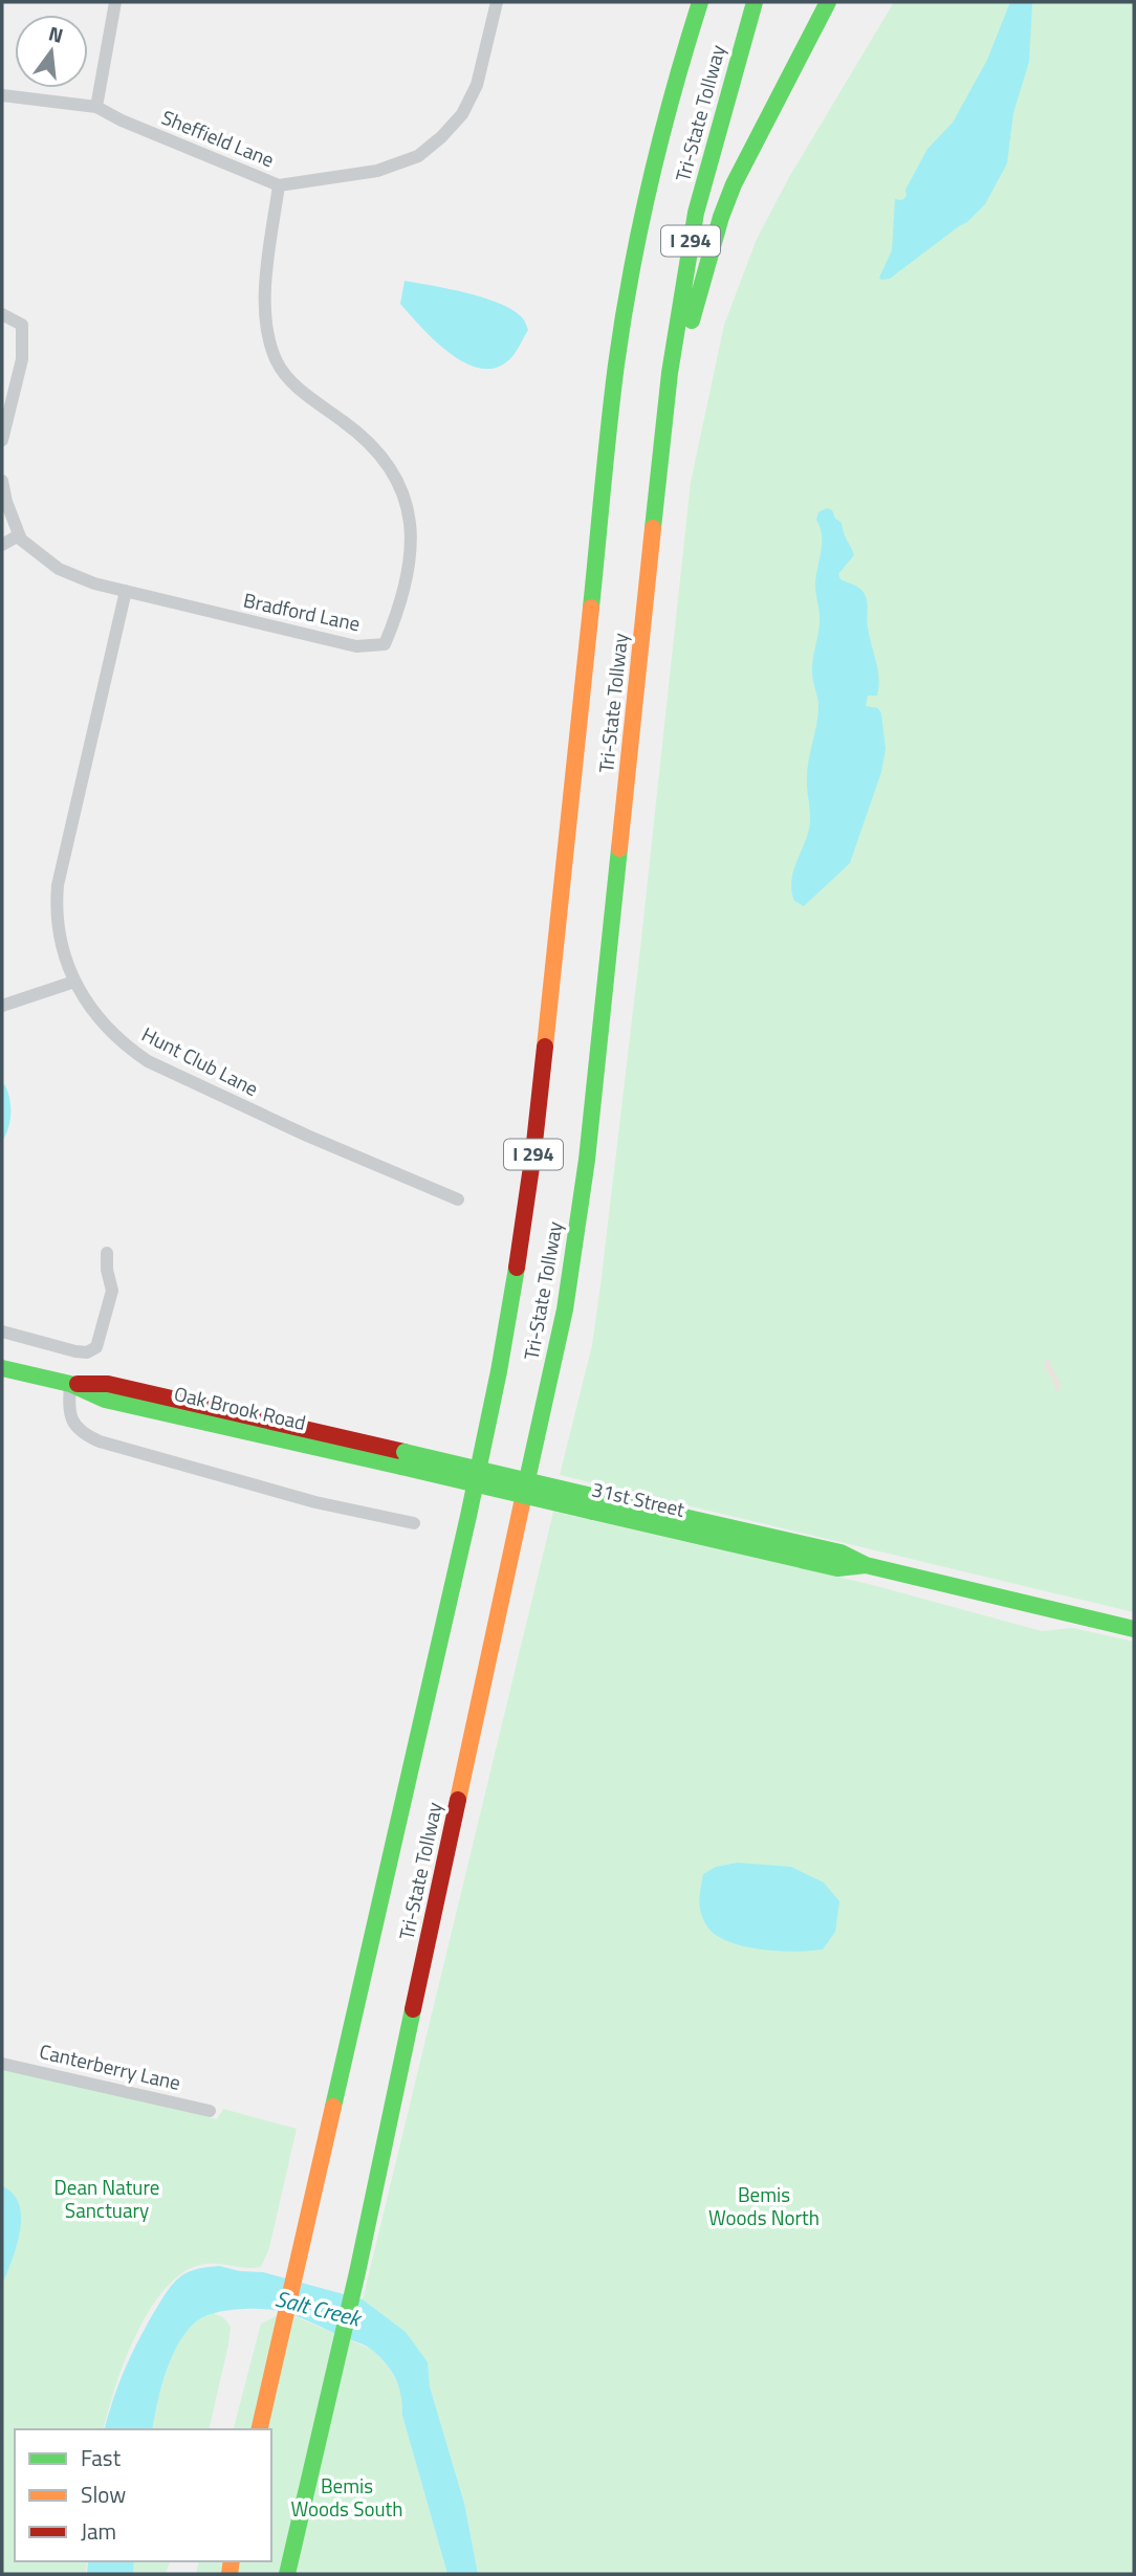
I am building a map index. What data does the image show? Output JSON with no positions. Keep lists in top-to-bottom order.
{
  "streets": {
    "main road": [
      "Tri-State Tollway",
      "I 294",
      "Oak Brook Road",
      "31st Street"
    ],
    "street": [
      "Sheffield Lane",
      "Bradford Lane",
      "Hunt Club Lane",
      "Canterberry Lane"
    ]
  },
  "crossings": [
    ["Sheffield Lane", "Bradford Lane"],
    ["Bradford Lane", "Hunt Club Lane"],
    ["Oak Brook Road", "31st Street"]
  ],
  "water": ["Salt Creek"],
  "parks": ["Dean Nature Sanctuary", "Bemis Woods North", "Bemis Woods South"],
  "legend": ["Fast", "Slow", "Jam"],
  "north": "top"
}
